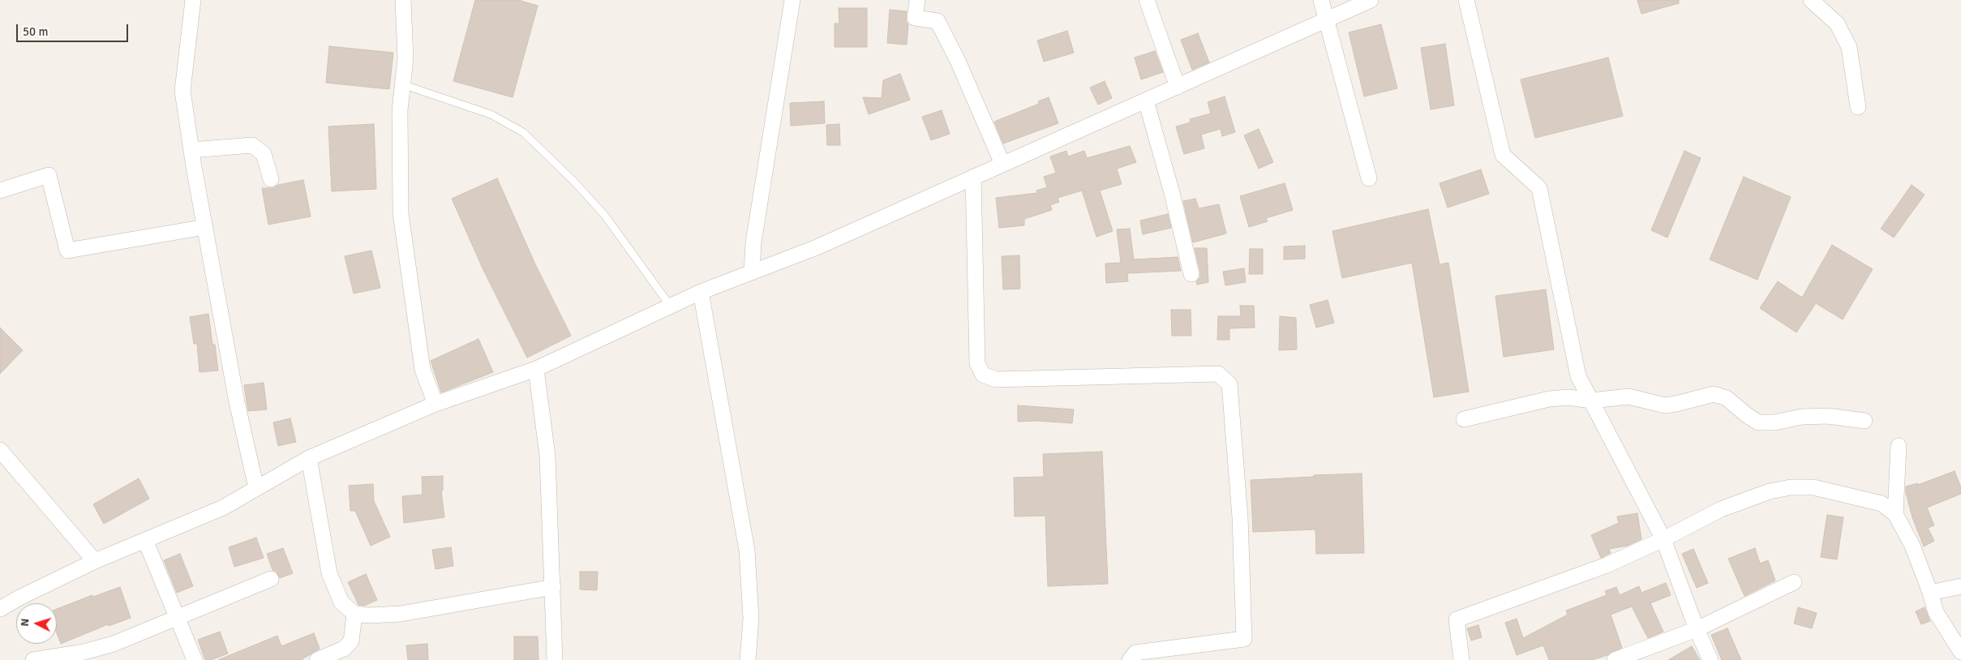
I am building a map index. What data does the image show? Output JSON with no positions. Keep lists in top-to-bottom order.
{
  "scale_bar": "50 m",
  "north": "left"
}
